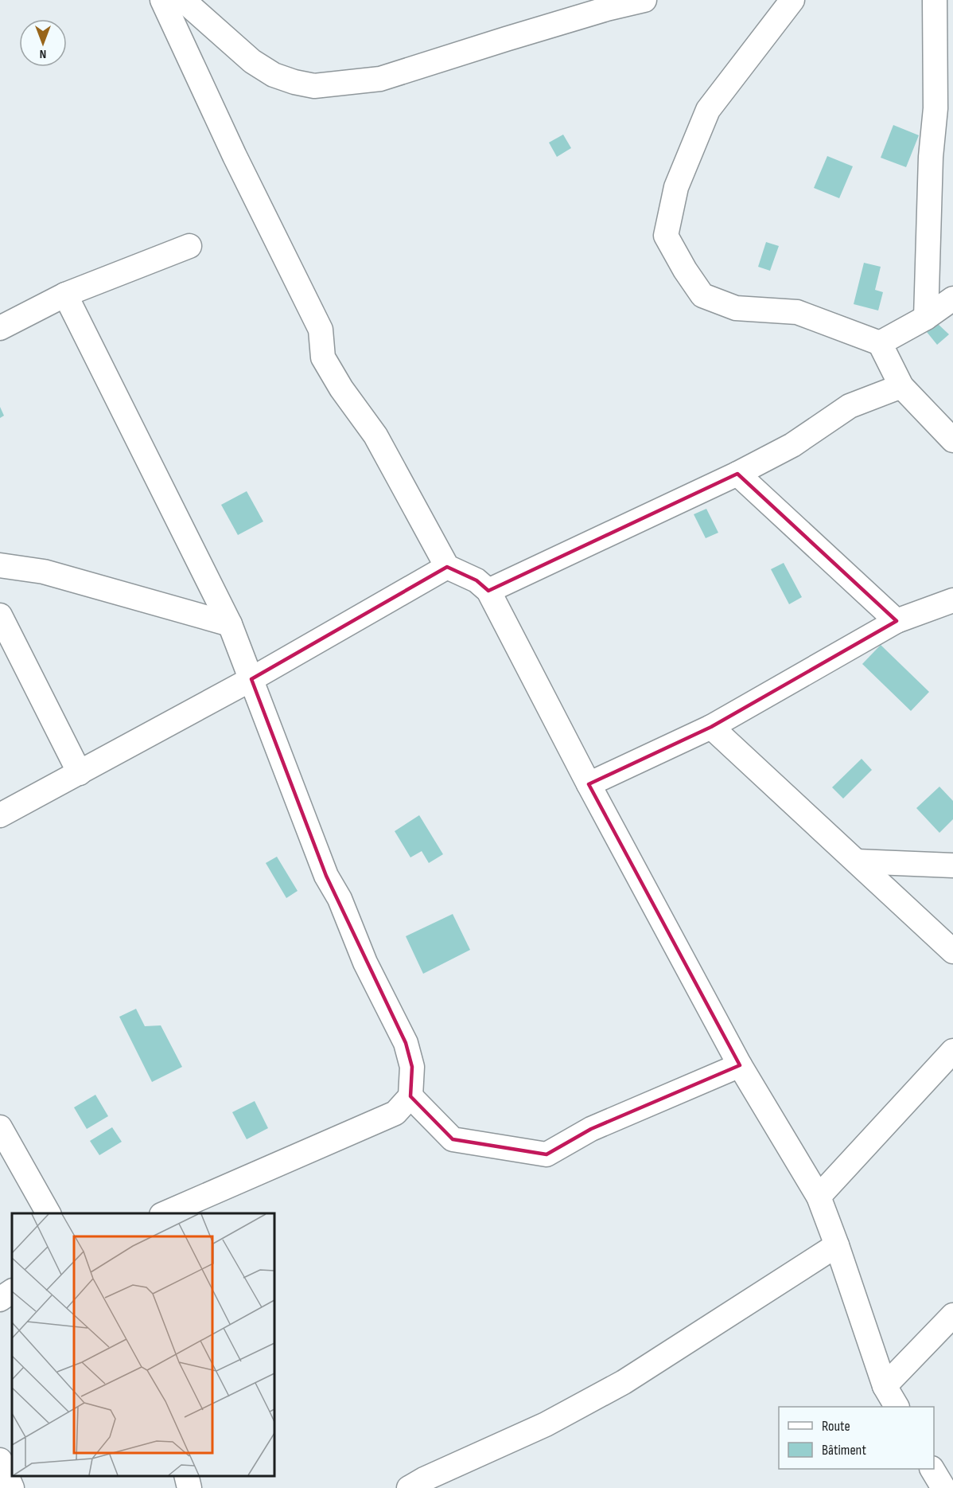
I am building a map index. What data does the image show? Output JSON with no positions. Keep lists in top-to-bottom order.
{
  "legend": ["Route", "Bâtiment"],
  "north": "bottom"
}
